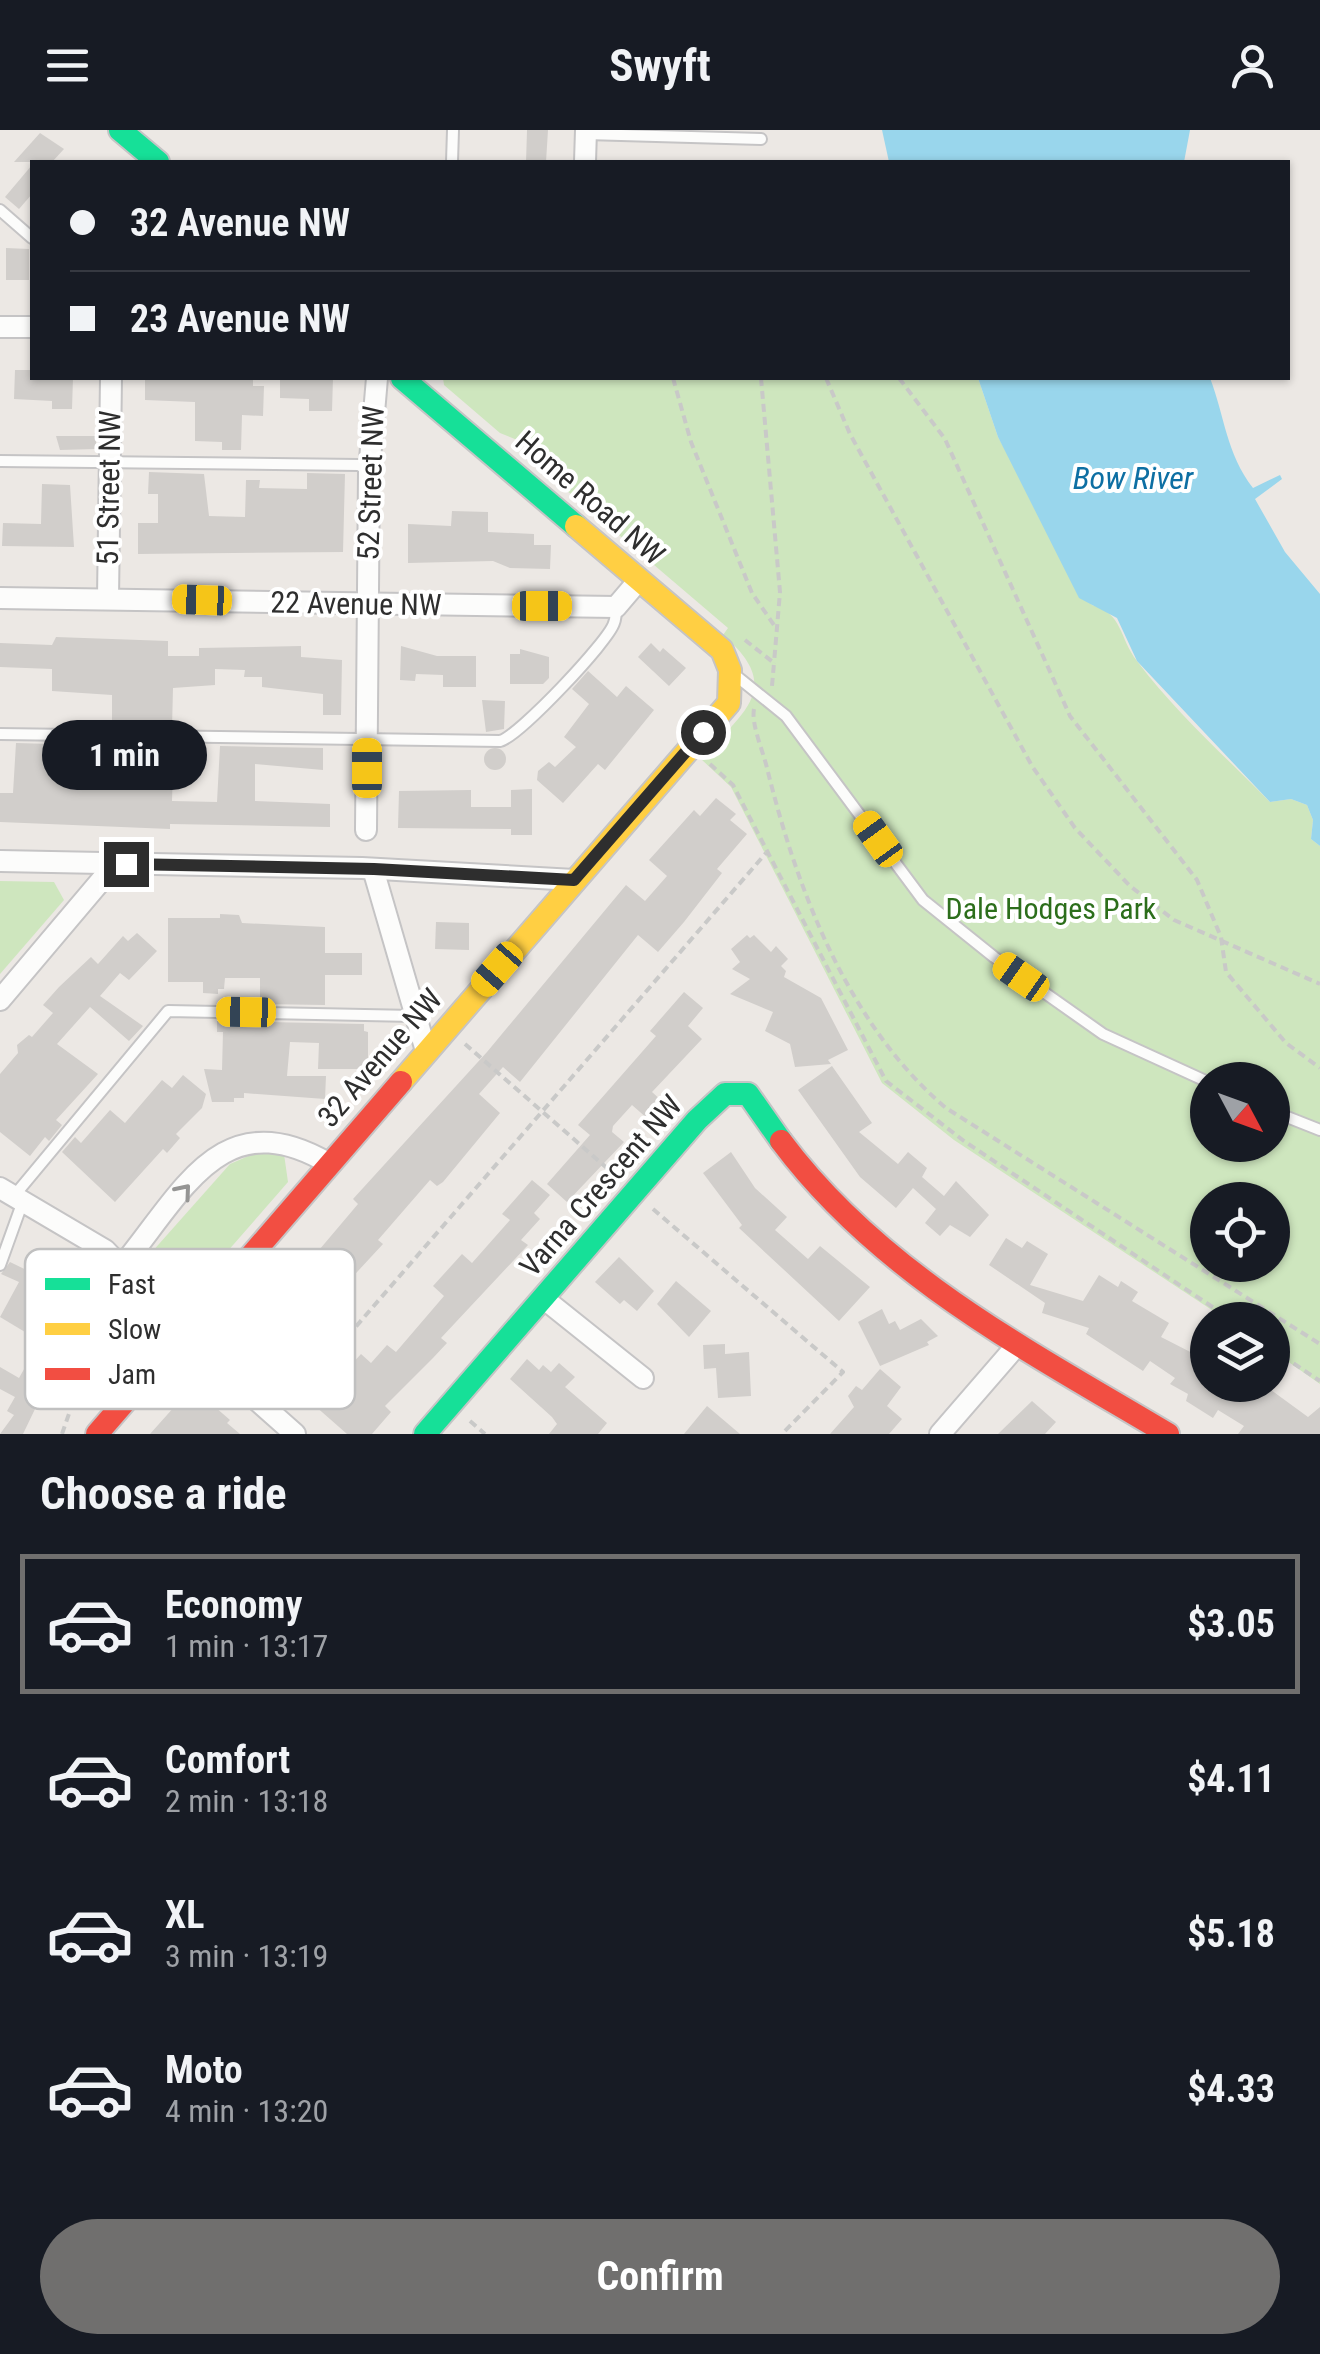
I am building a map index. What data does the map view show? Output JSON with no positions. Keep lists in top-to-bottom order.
{
  "streets": {
    "street": [
      "52 Street NW",
      "51 Street NW",
      "Home Road NW",
      "22 Avenue NW",
      "32 Avenue NW",
      "Varna Crescent NW"
    ]
  },
  "crossings": [
    ["52 Street NW", "22 Avenue NW"],
    ["51 Street NW", "22 Avenue NW"],
    ["Home Road NW", "32 Avenue NW"]
  ],
  "water": ["Bow River"],
  "parks": ["Dale Hodges Park"],
  "legend": ["Fast", "Slow", "Jam"],
  "north": "bottom right",
  "page": {
    "header": "Swyft",
    "banner": ["32 Avenue NW", "23 Avenue NW"],
    "bubble": "1 min",
    "heading": "Choose a ride",
    "list": [
      {
        "name": "Economy",
        "note": "1 min · 13:17",
        "value": "$3.05"
      },
      {
        "name": "Comfort",
        "note": "2 min · 13:18",
        "value": "$4.11"
      },
      {
        "name": "XL",
        "note": "3 min · 13:19",
        "value": "$5.18"
      },
      {
        "name": "Moto",
        "note": "4 min · 13:20",
        "value": "$4.33"
      }
    ],
    "buttons": "Confirm"
  }
}
